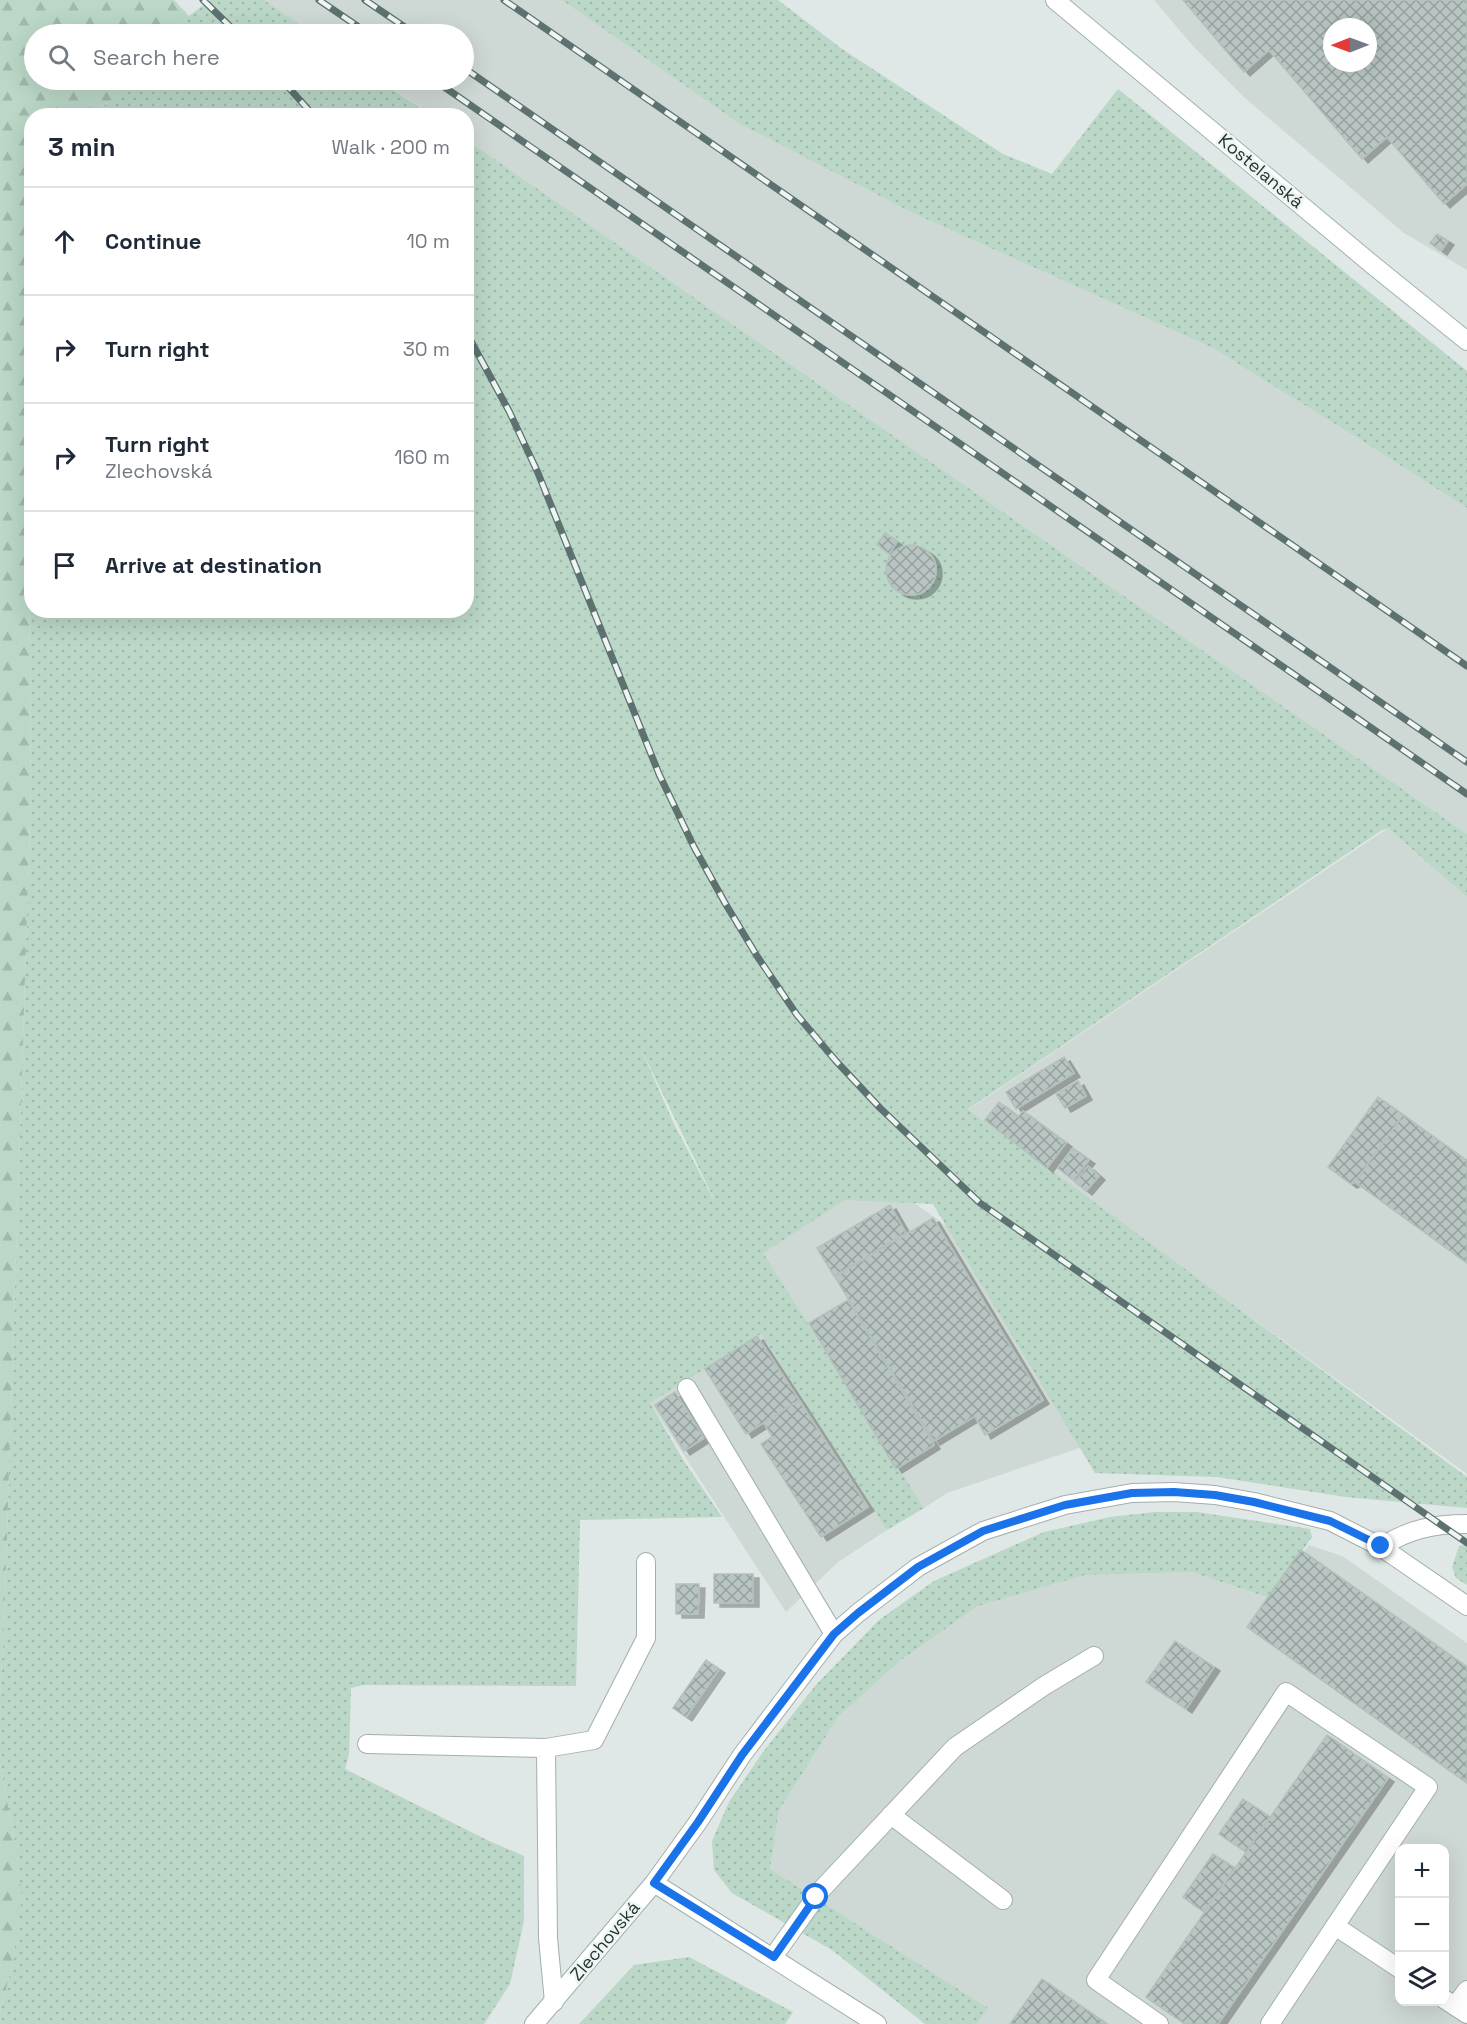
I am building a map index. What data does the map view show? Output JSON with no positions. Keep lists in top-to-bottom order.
{
  "streets": {
    "street": ["Kostelanská", "Zlechovská"]
  },
  "north": "left",
  "page": {
    "search": "Search here",
    "heading": ["3 min", "Walk · 200 m"],
    "list": [
      ["Continue", "10 m"],
      ["Turn right", "30 m"],
      ["Turn right", "Zlechovská", "160 m"],
      "Arrive at destination"
    ],
    "map_buttons": ["+", "−"]
  }
}
